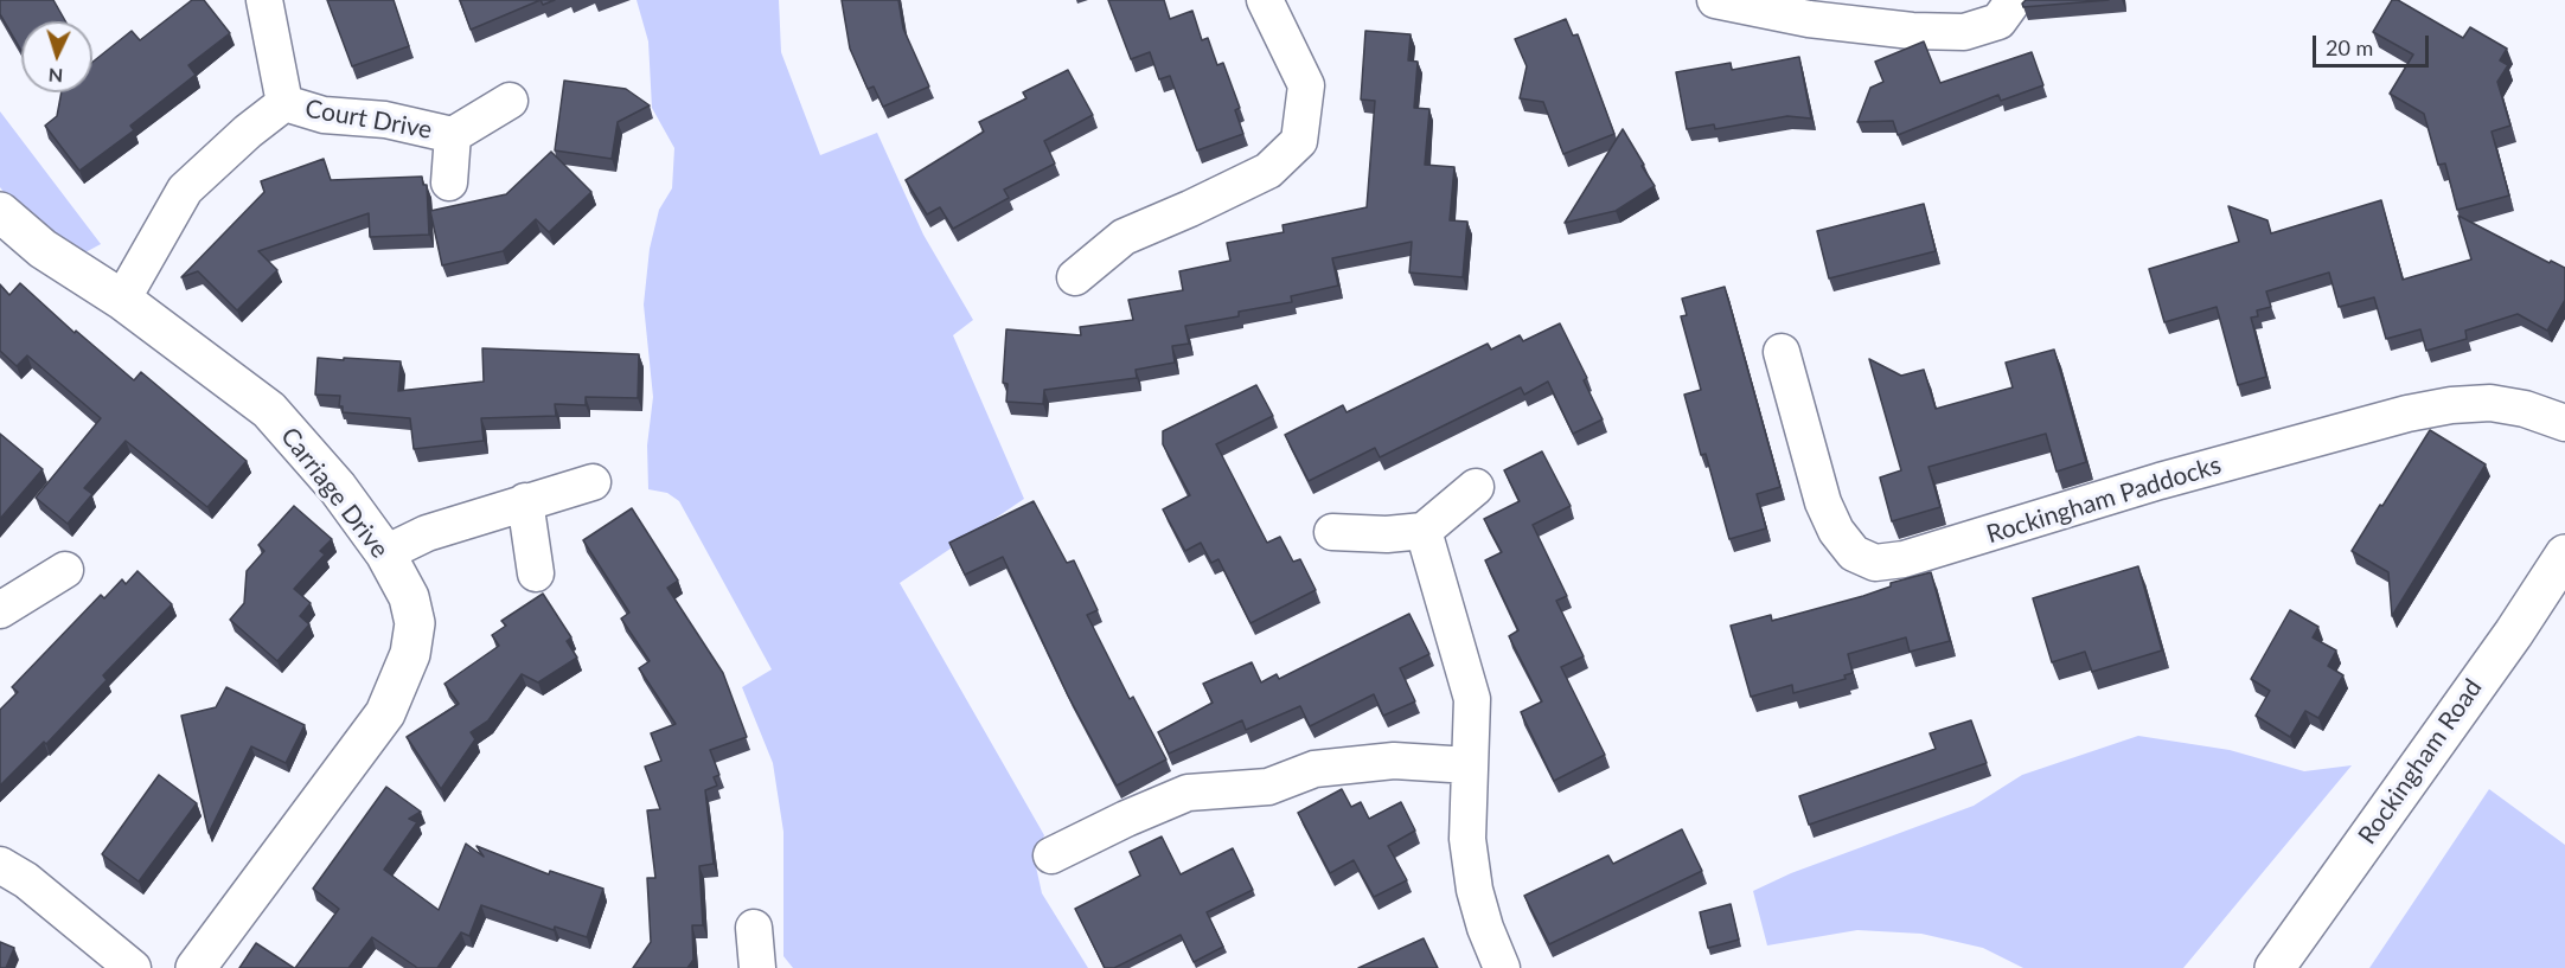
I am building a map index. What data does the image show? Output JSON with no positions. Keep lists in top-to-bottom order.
{
  "streets": {
    "street": [
      "Court Drive",
      "Carriage Drive",
      "Rockingham Paddocks",
      "Rockingham Road"
    ]
  },
  "crossings": [
    ["Court Drive", "Carriage Drive"]
  ],
  "scale_bar": "20 m",
  "north": "bottom"
}
